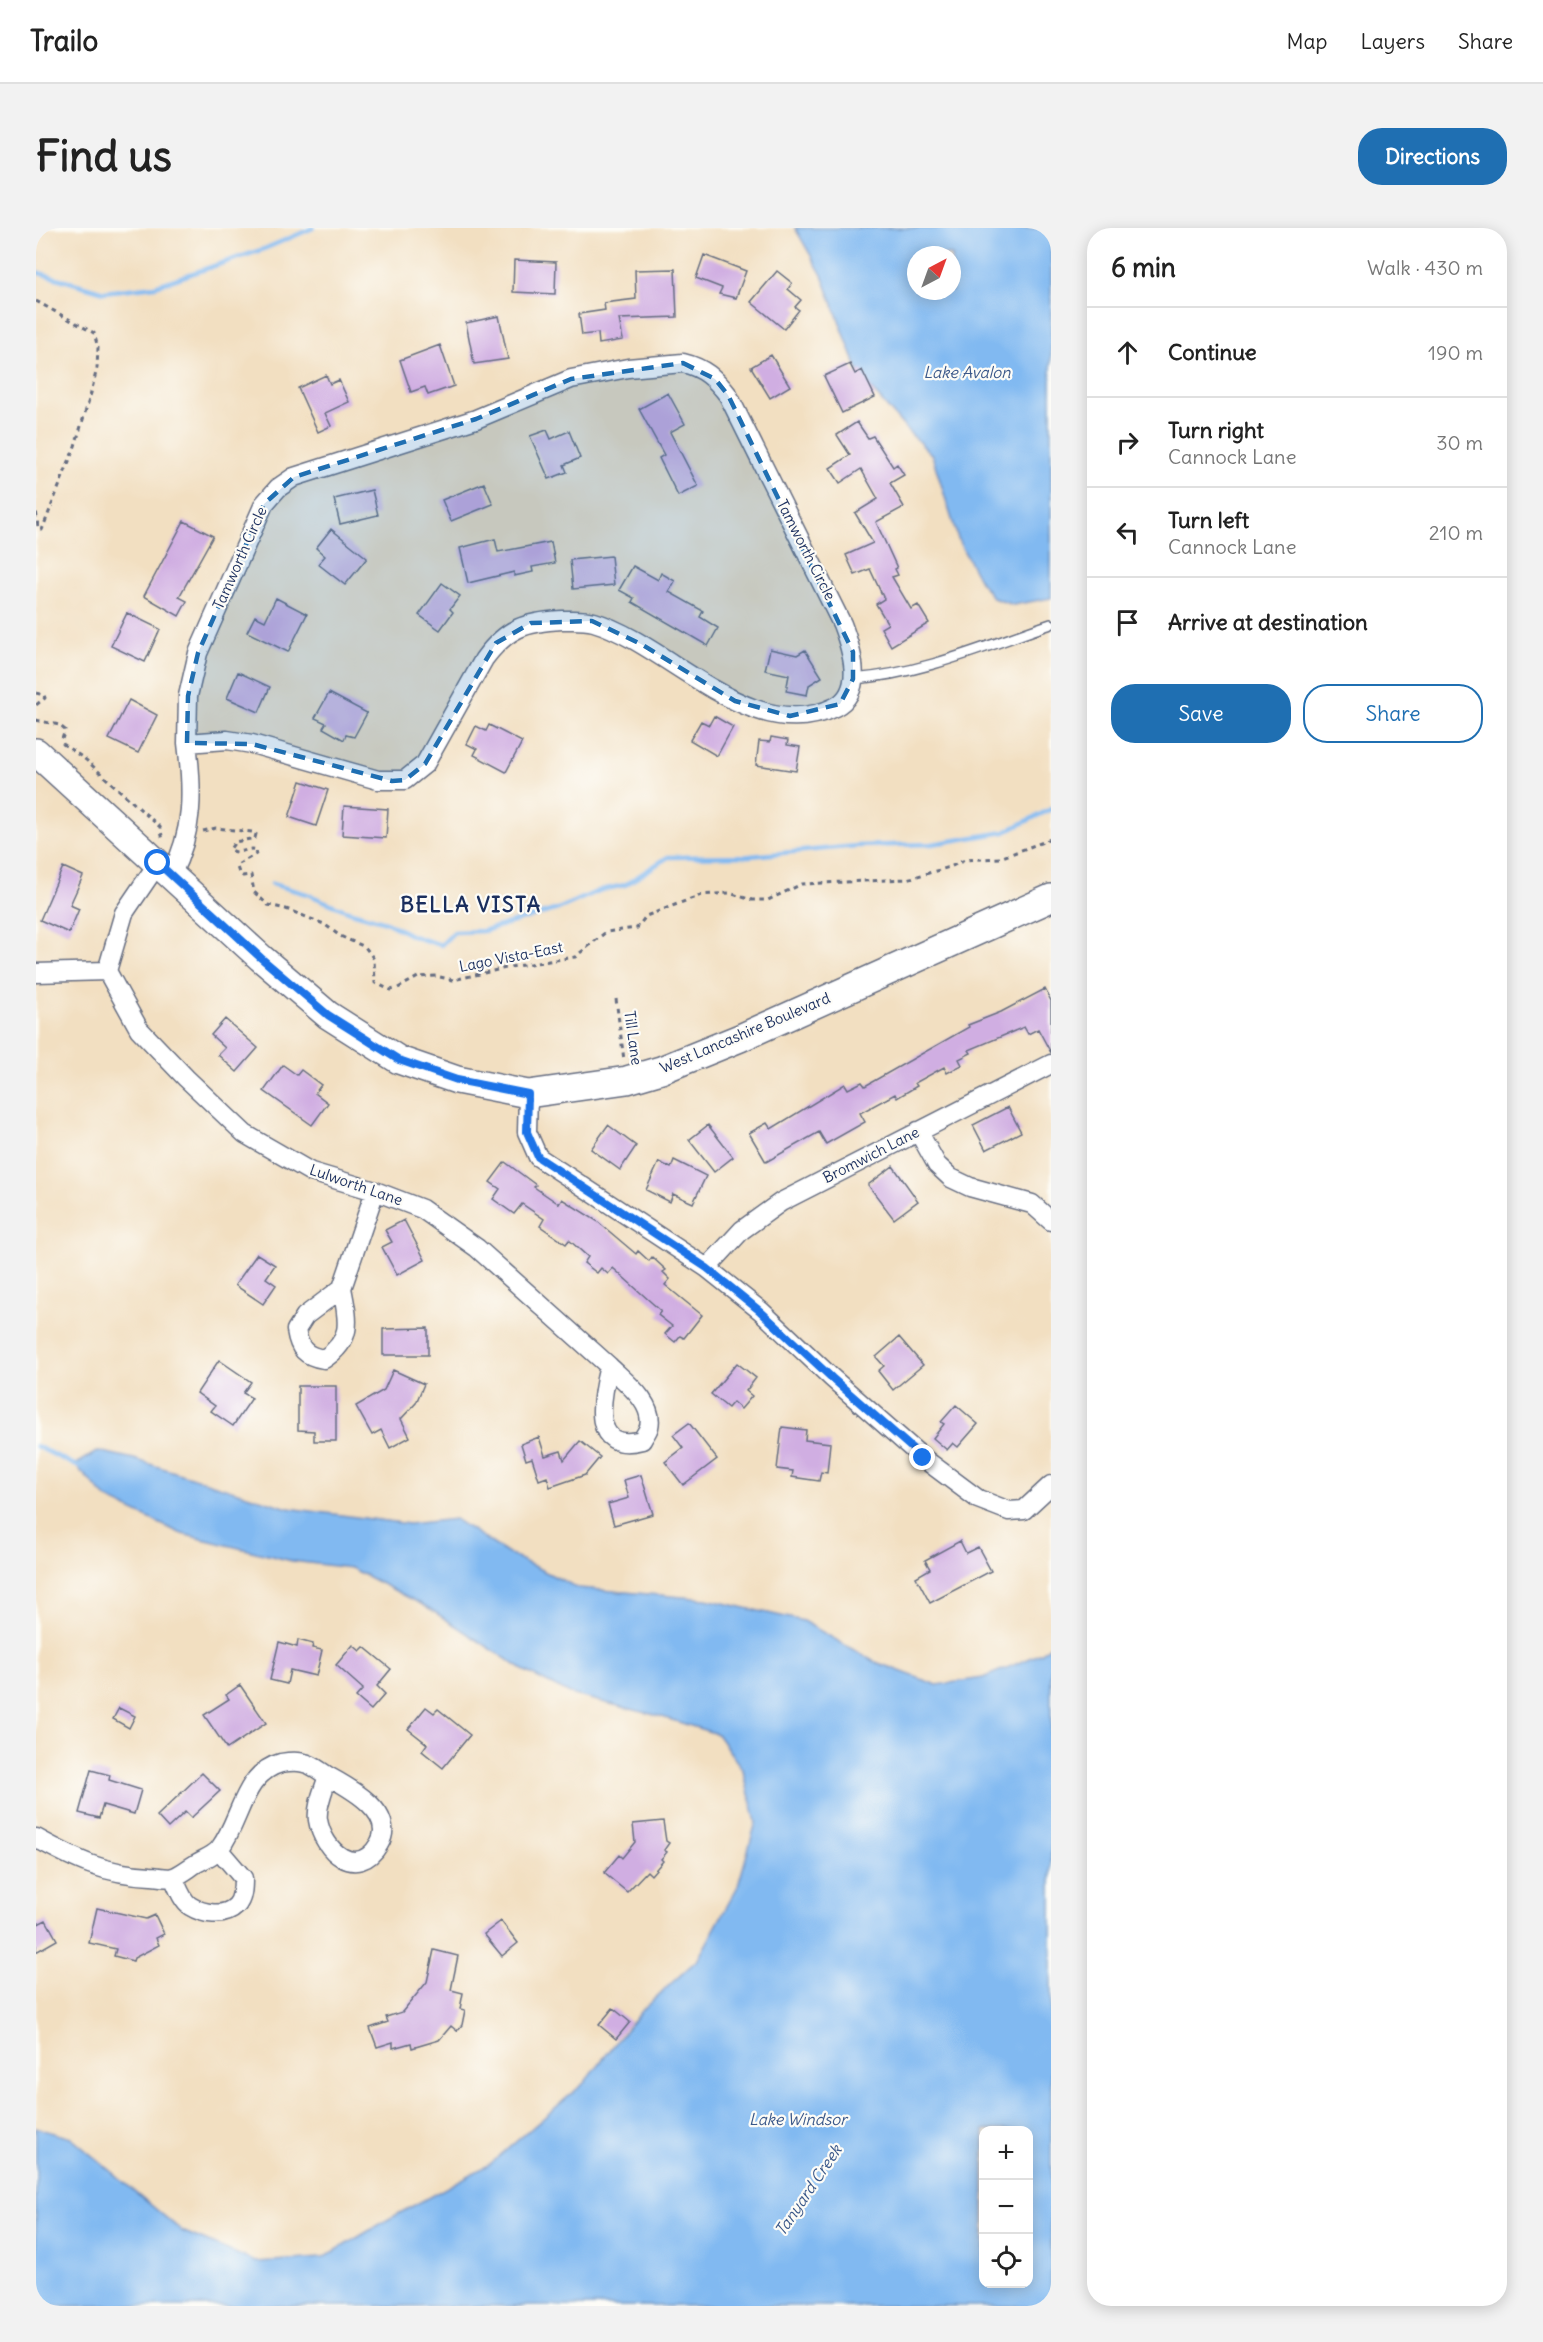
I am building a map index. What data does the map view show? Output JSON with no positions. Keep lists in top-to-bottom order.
{
  "streets": {
    "main road": ["West Lancashire Boulevard"],
    "street": ["Tamworth Circle", "Bromwich Lane", "Lulworth Lane"],
    "path": ["Lago Vista-East", "Till Lane"]
  },
  "crossings": [
    ["Tamworth Circle", "West Lancashire Boulevard"],
    ["West Lancashire Boulevard", "Till Lane"]
  ],
  "districts": ["BELLA VISTA"],
  "water": ["Lake Avalon", "Lake Windsor", "Tanyard Creek"],
  "north": "top right",
  "page": {
    "header": "Trailo",
    "nav": ["Map", "Layers", "Share"],
    "buttons": [
      "Directions",
      ["Save", "Share"]
    ],
    "title": "Find us",
    "heading": ["6 min", "Walk · 430 m"],
    "list": [
      ["Continue", "190 m"],
      ["Turn right", "Cannock Lane", "30 m"],
      ["Turn left", "Cannock Lane", "210 m"],
      "Arrive at destination"
    ],
    "map_buttons": ["+", "−"]
  }
}
